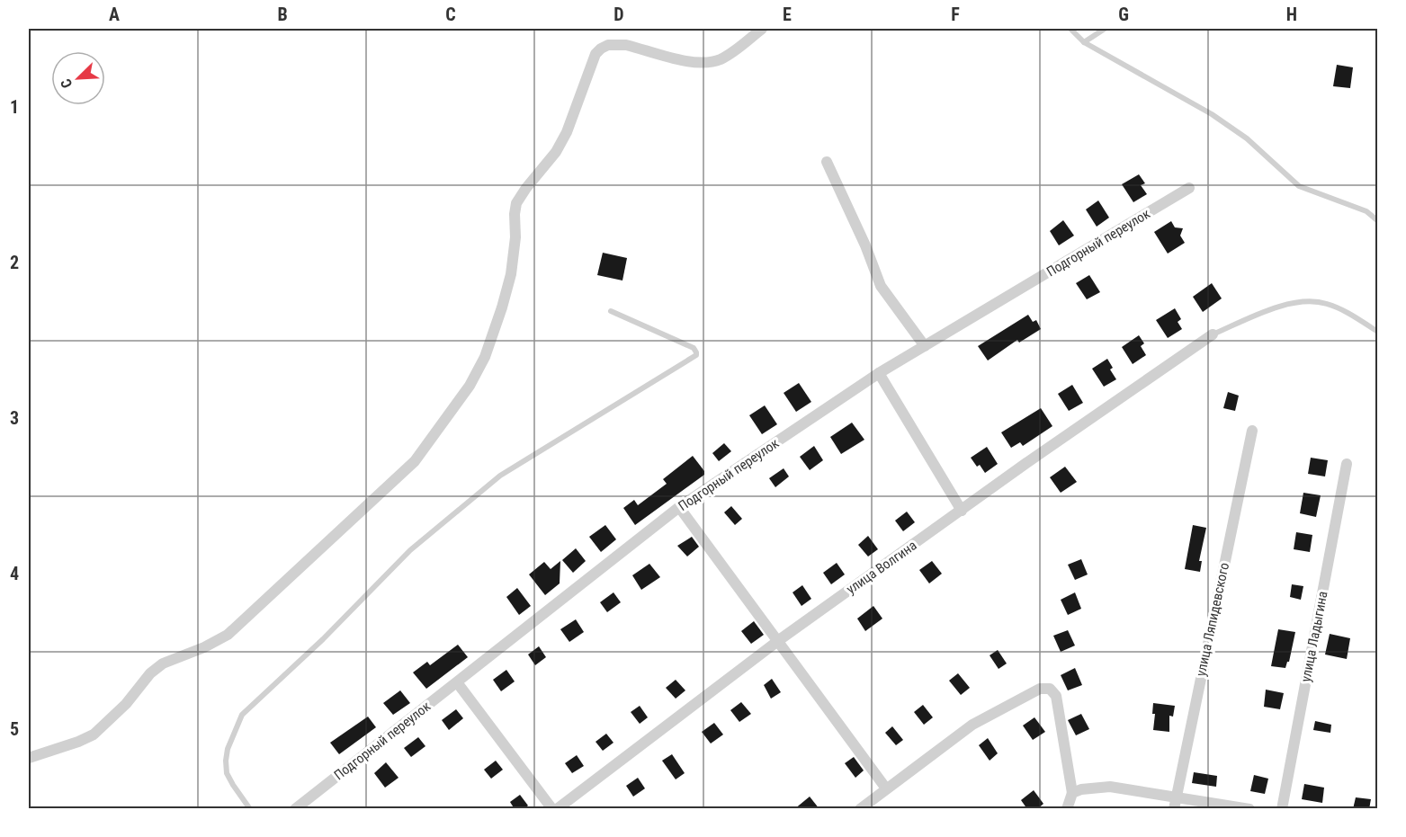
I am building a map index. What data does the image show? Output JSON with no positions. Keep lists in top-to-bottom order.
{
  "streets": {
    "street": [
      "Подгорный переулок",
      "улица Волгина",
      "улица Ляпидевского",
      "улица Ладыгина"
    ]
  },
  "north": "bottom left",
  "grid": {
    "columns": [
      "A",
      "B",
      "C",
      "D",
      "E",
      "F",
      "G",
      "H"
    ],
    "rows": [
      "1",
      "2",
      "3",
      "4",
      "5"
    ]
  }
}
